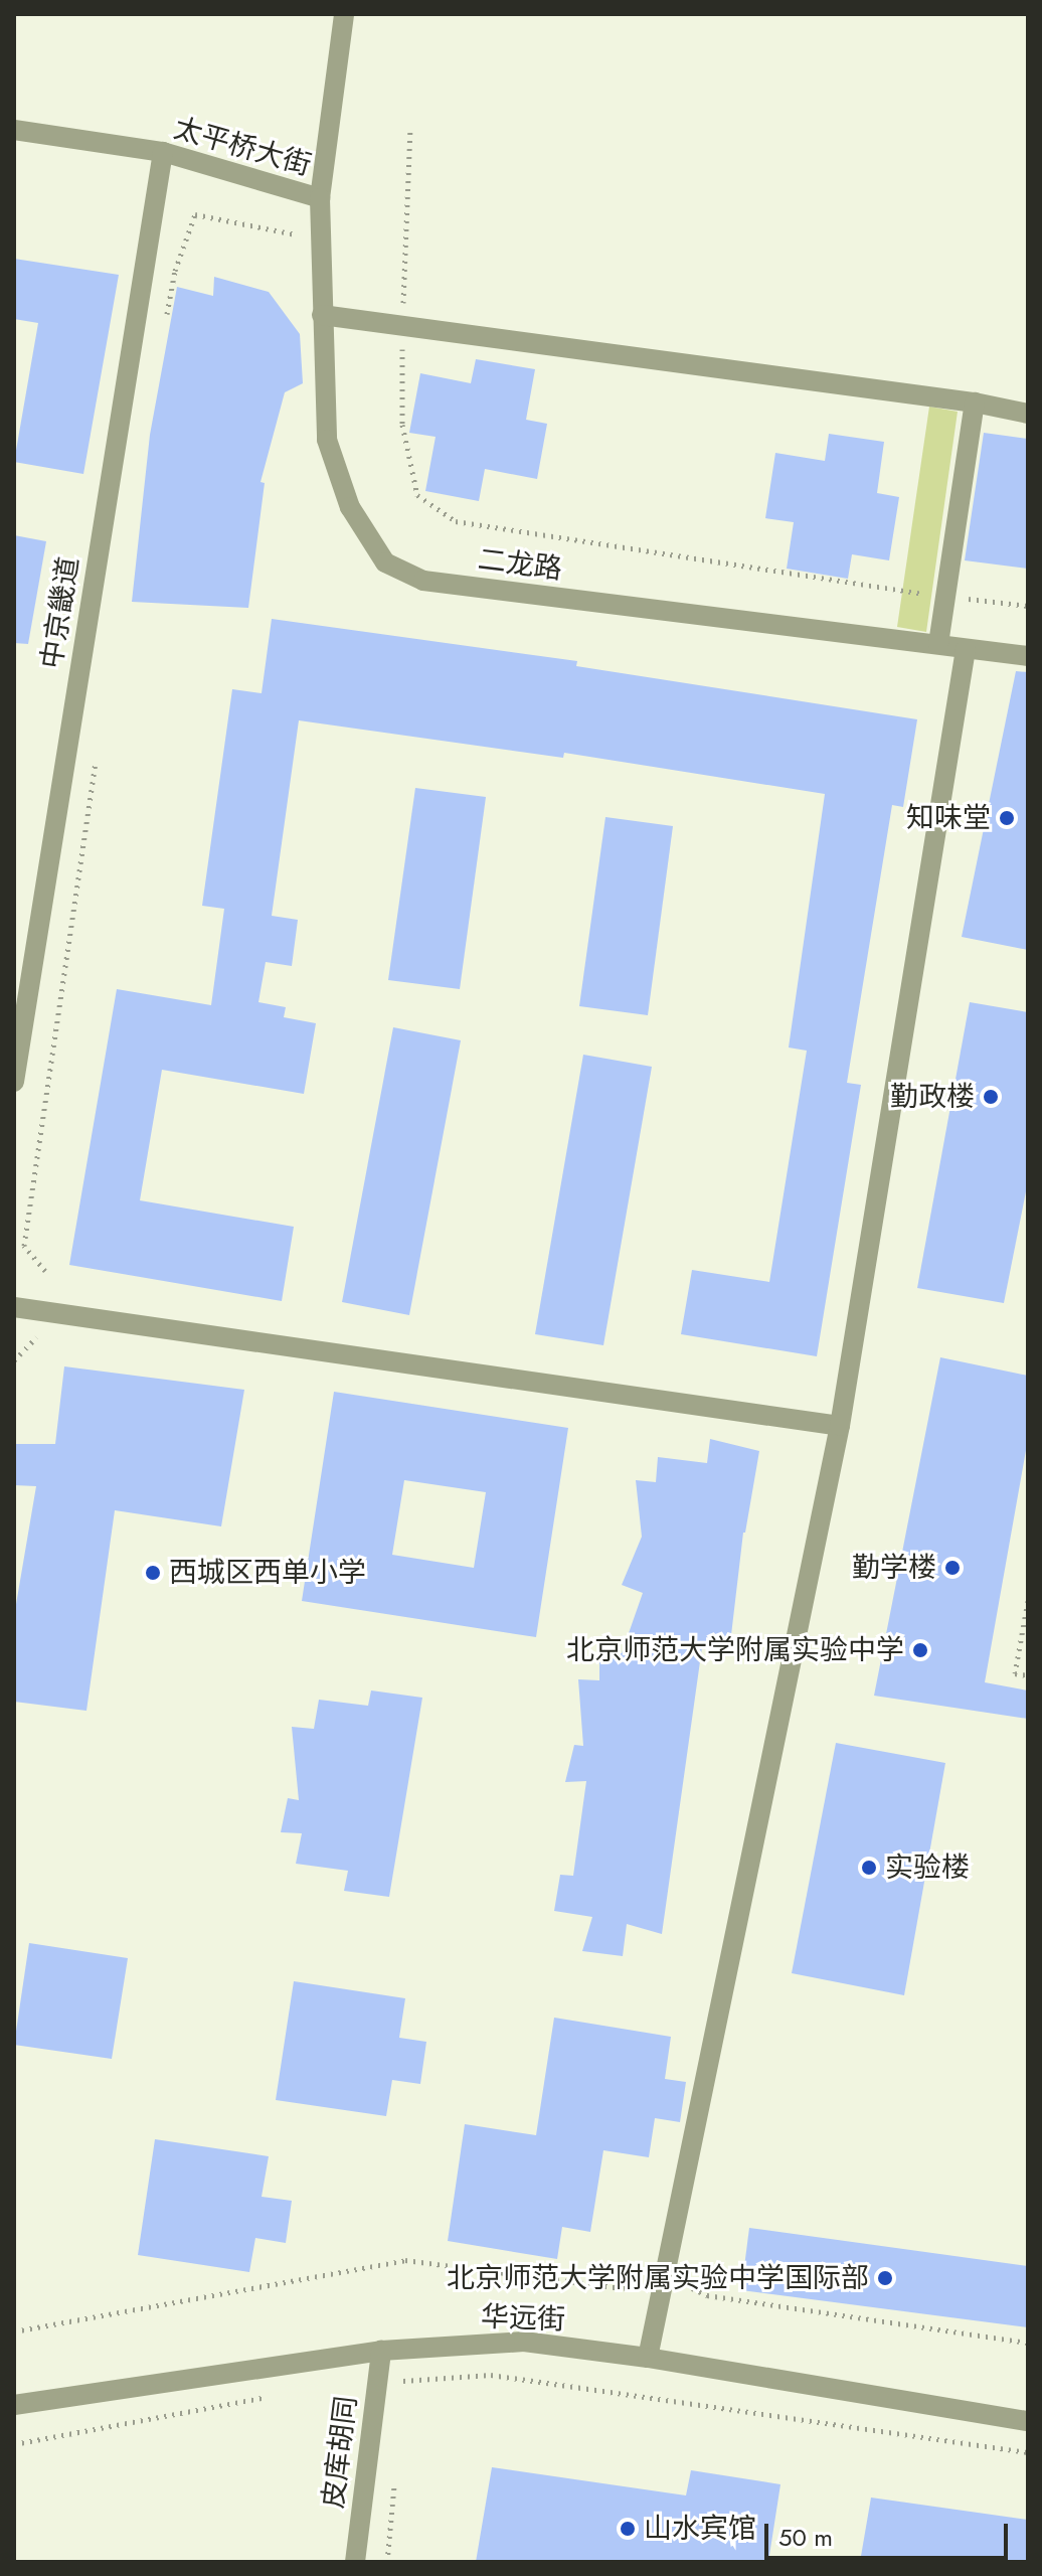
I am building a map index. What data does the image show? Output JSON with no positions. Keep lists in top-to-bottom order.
{
  "streets": {
    "street": [
      "太平桥大街",
      "二龙路",
      "中京畿道",
      "华远街",
      "皮库胡同"
    ]
  },
  "crossings": [
    ["太平桥大街", "二龙路"],
    ["太平桥大街", "中京畿道"],
    ["华远街", "皮库胡同"]
  ],
  "places": [
    "知味堂",
    "勤政楼",
    "勤学楼",
    "西城区西单小学",
    "北京师范大学附属实验中学",
    "实验楼",
    "北京师范大学附属实验中学国际部",
    "山水宾馆"
  ],
  "scale_bar": "50 m"
}
